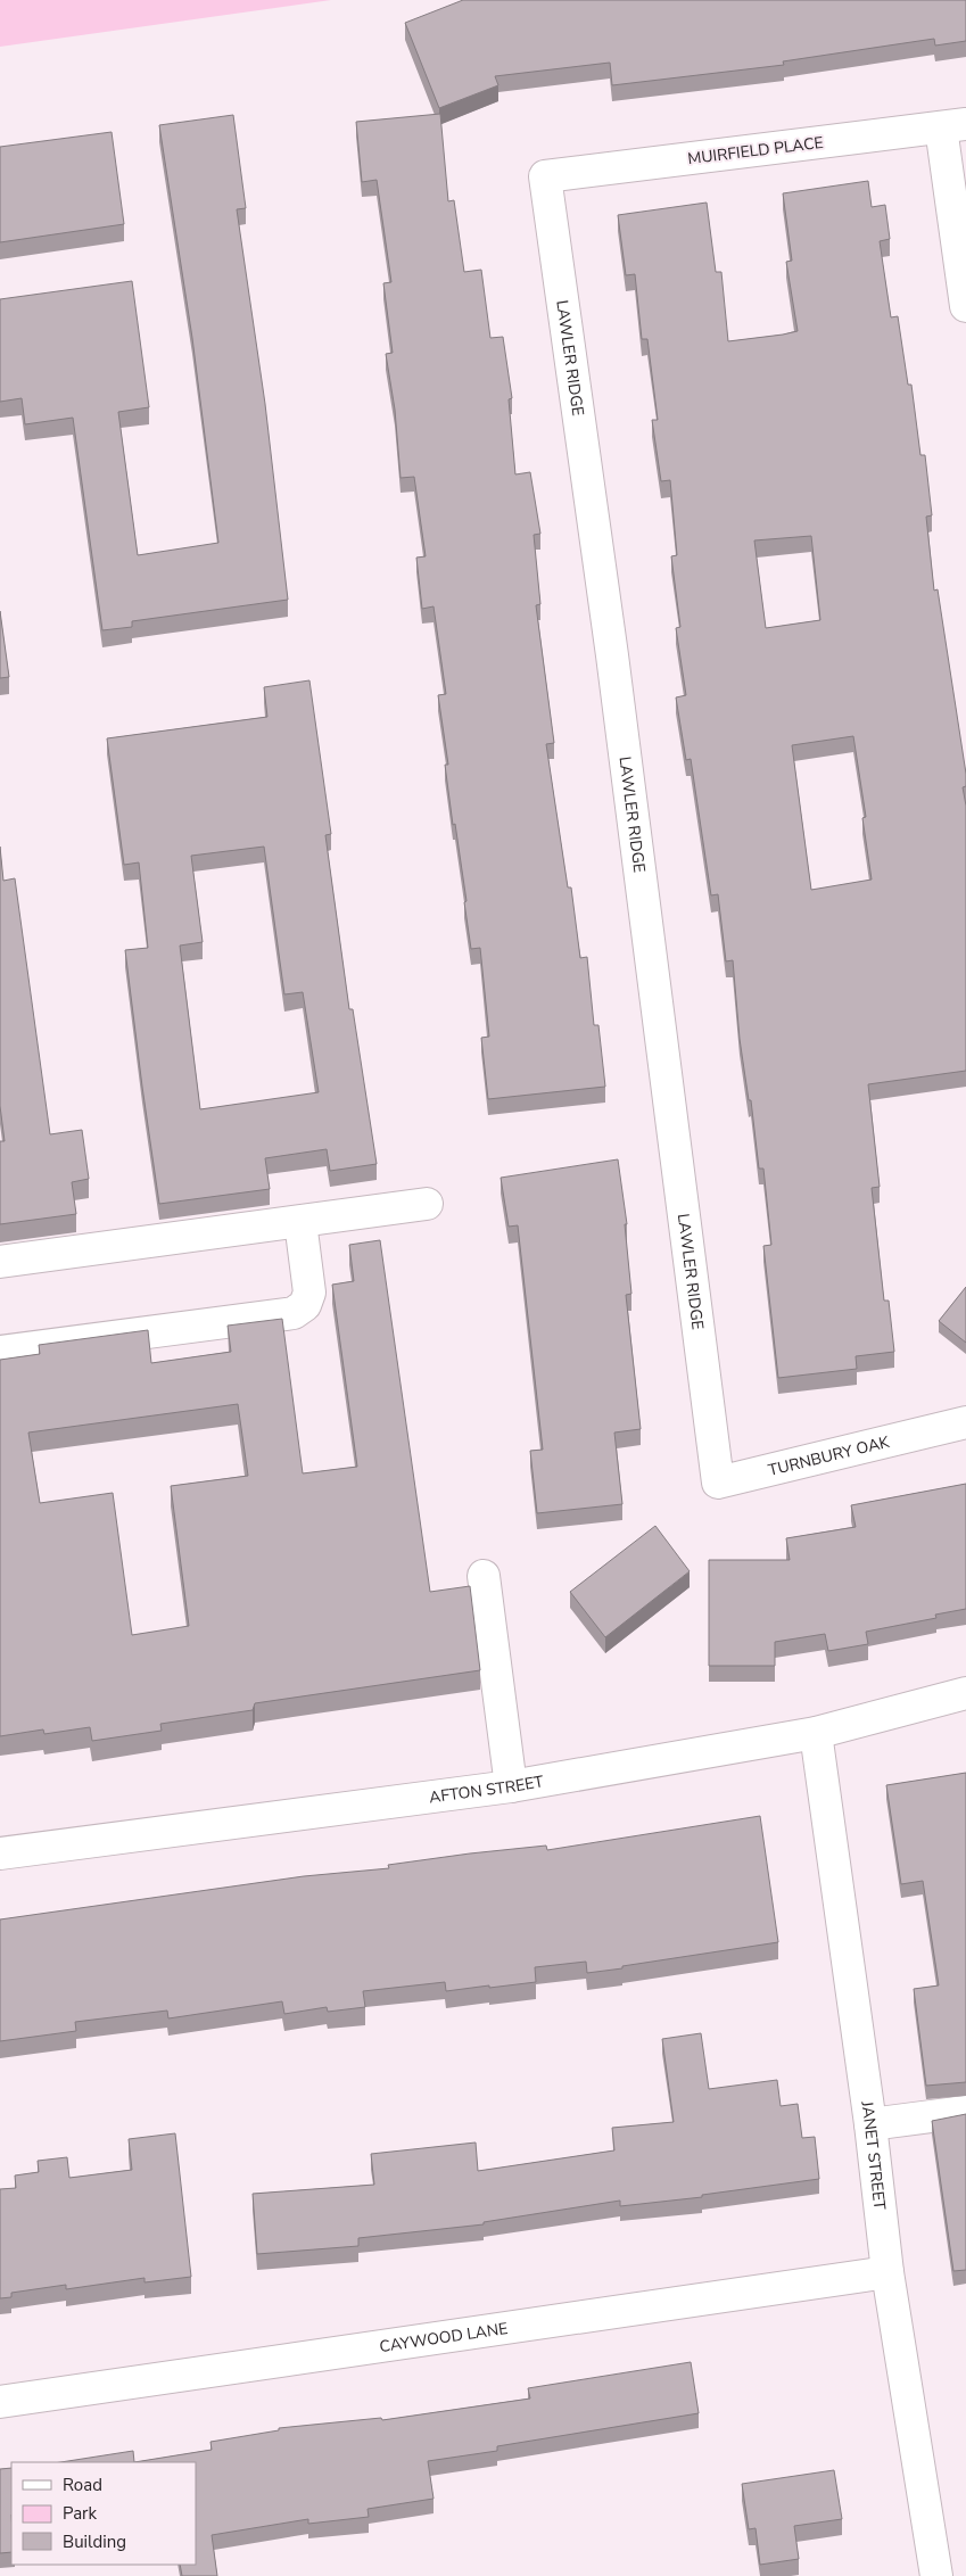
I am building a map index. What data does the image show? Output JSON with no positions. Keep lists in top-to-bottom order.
{
  "streets": {
    "street": [
      "MUIRFIELD PLACE",
      "LAWLER RIDGE",
      "TURNBURY OAK",
      "AFTON STREET",
      "JANET STREET",
      "CAYWOOD LANE"
    ]
  },
  "crossings": [
    ["MUIRFIELD PLACE", "LAWLER RIDGE"],
    ["LAWLER RIDGE", "TURNBURY OAK"],
    ["AFTON STREET", "JANET STREET"],
    ["JANET STREET", "CAYWOOD LANE"]
  ],
  "legend": ["Road", "Park", "Building"]
}
